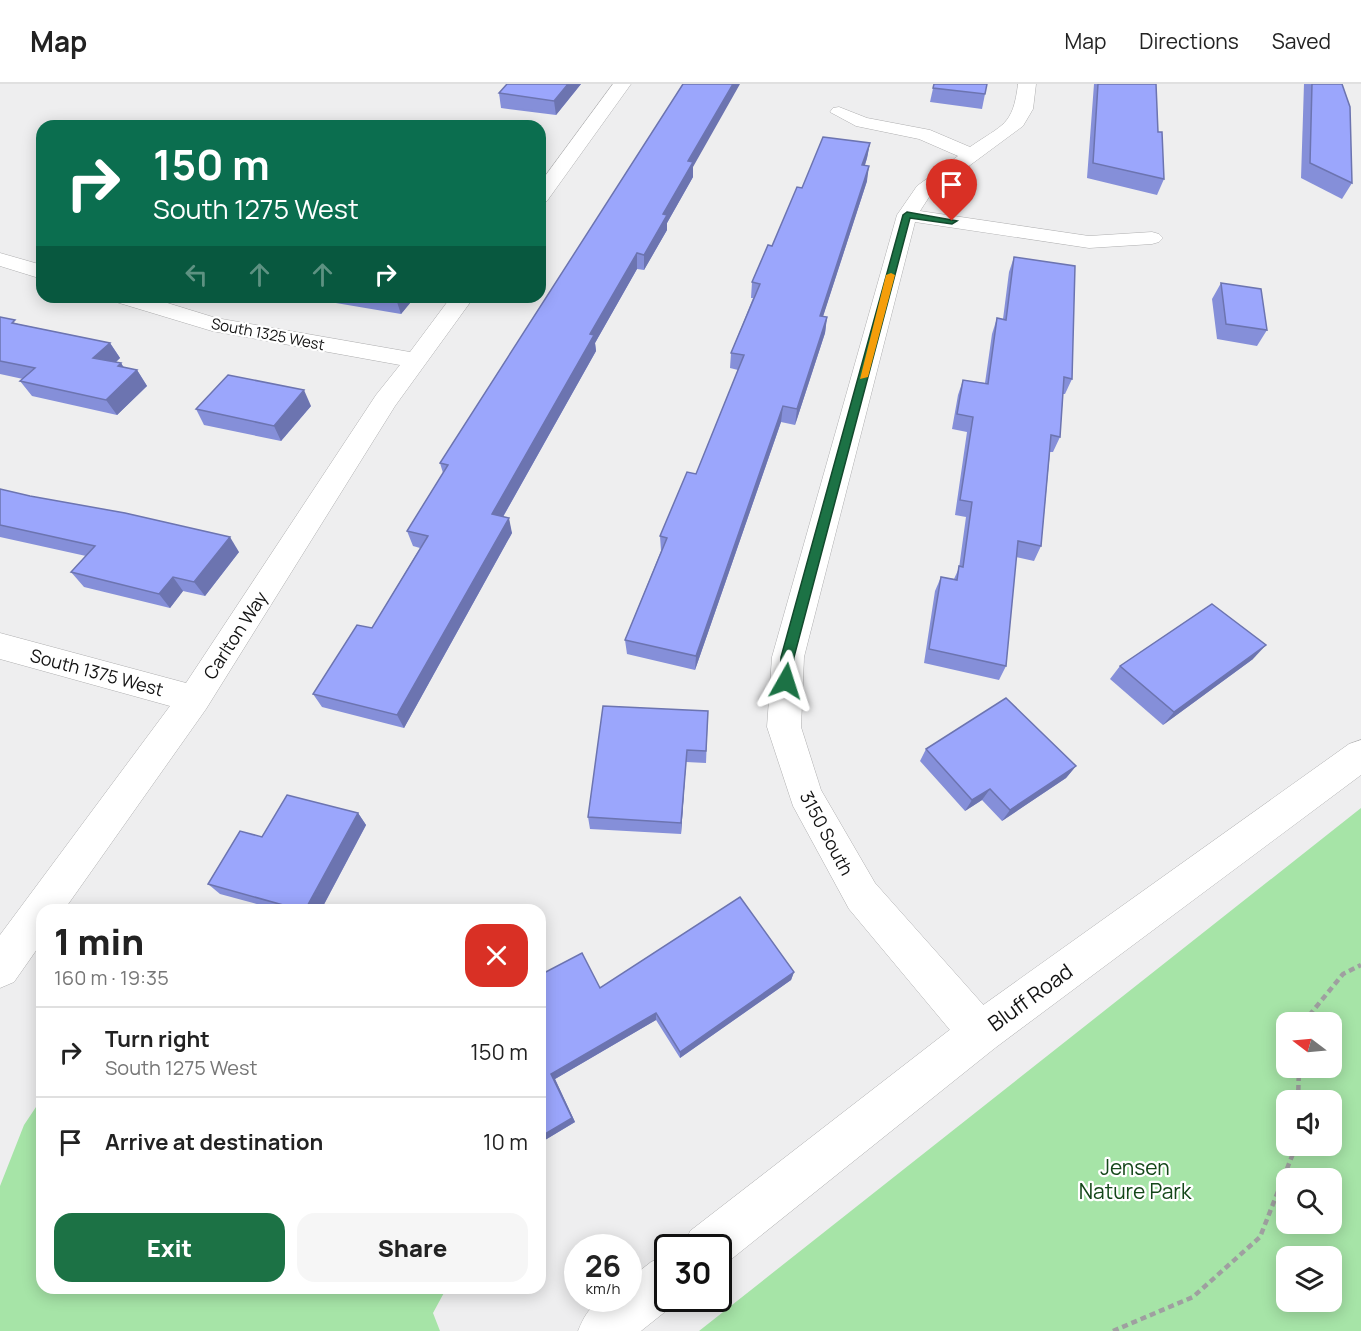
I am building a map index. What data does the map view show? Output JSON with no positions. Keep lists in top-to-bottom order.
{
  "streets": {
    "street": [
      "South 1325 West",
      "Carlton Way",
      "South 1375 West",
      "3150 South",
      "Bluff Road"
    ]
  },
  "crossings": [
    ["South 1325 West", "Carlton Way"],
    ["Carlton Way", "South 1375 West"],
    ["3150 South", "Bluff Road"]
  ],
  "parks": ["Jensen Nature Park"],
  "north": "left",
  "page": {
    "header": "Map",
    "nav": ["Map", "Directions", "Saved"],
    "turn": ["150 m", "South 1275 West"],
    "heading": ["1 min", "160 m · 19:35"],
    "list": [
      {
        "name": "Turn right",
        "note": "South 1275 West",
        "value": "150 m"
      },
      {
        "name": "Arrive at destination",
        "value": "10 m"
      }
    ],
    "buttons": ["Exit", "Share"],
    "speed": "26 km/h",
    "limit": "30"
  }
}
